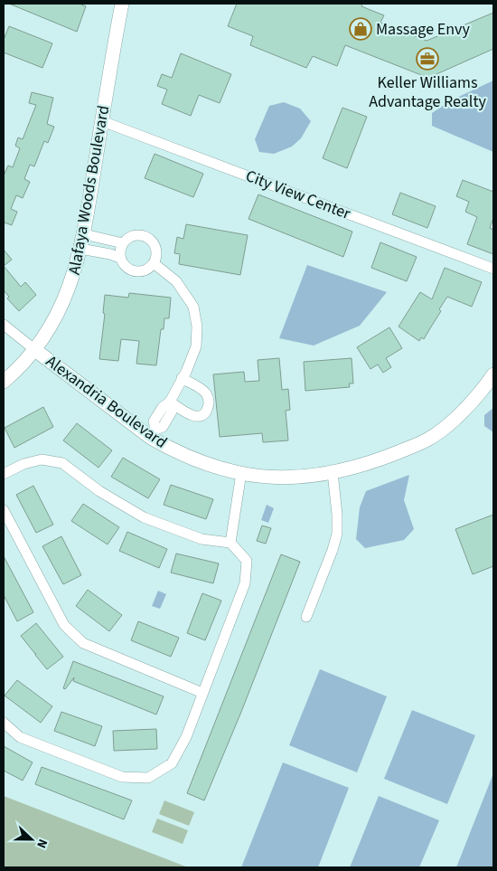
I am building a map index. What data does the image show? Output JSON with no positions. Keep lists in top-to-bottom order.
{
  "streets": {
    "street": ["Alafaya Woods Boulevard", "City View Center", "Alexandria Boulevard"]
  },
  "crossings": [
    ["Alafaya Woods Boulevard", "City View Center"],
    ["Alafaya Woods Boulevard", "Alexandria Boulevard"]
  ],
  "places": {
    "shop": ["Massage Envy"],
    "office": ["Keller Williams Advantage Realty"]
  },
  "north": "right"
}
